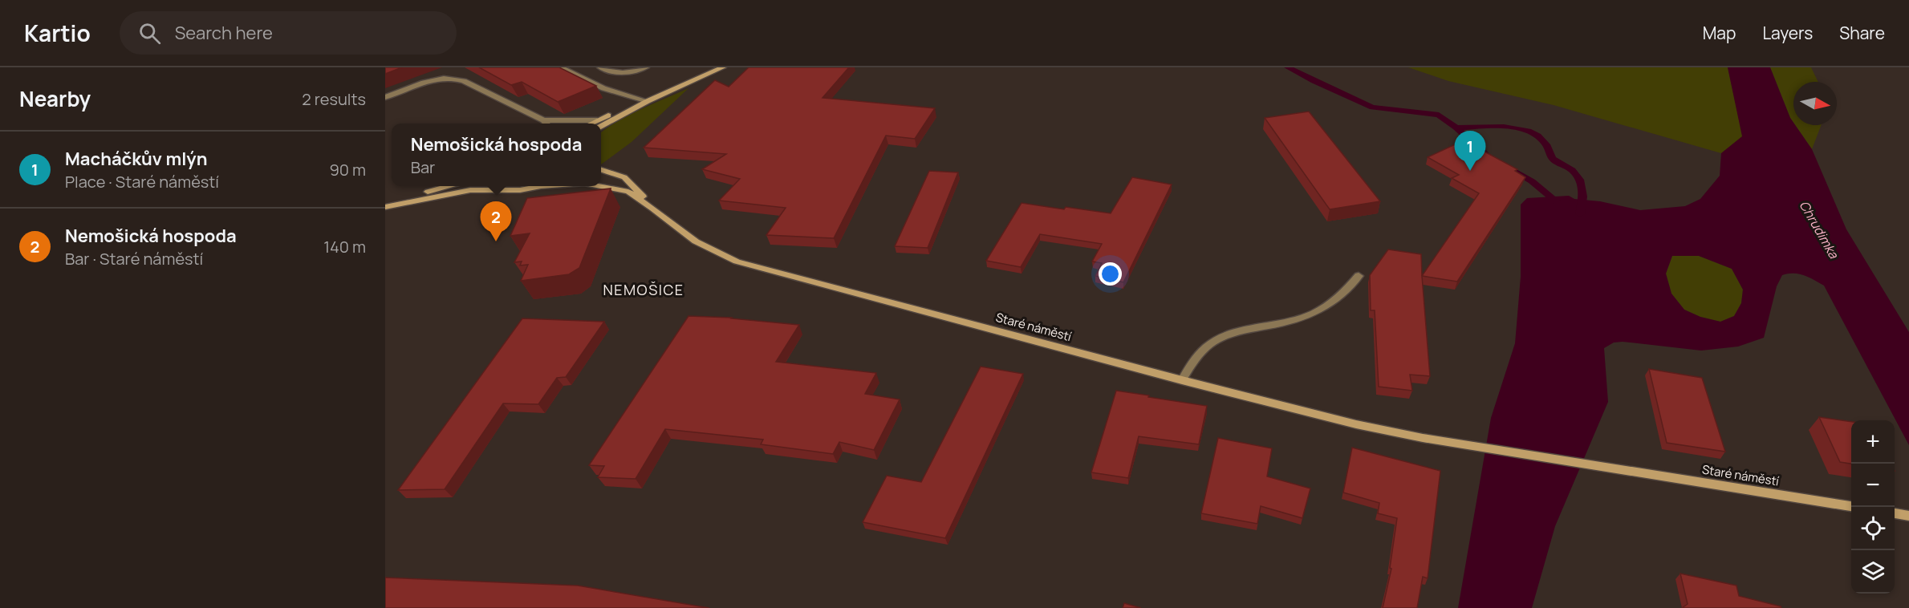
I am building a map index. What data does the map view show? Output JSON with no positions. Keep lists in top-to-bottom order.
{
  "streets": {
    "street": ["Staré náměstí"]
  },
  "districts": ["NEMOŠICE"],
  "water": ["Chrudimka"],
  "north": "right",
  "page": {
    "header": "Kartio",
    "search": "Search here",
    "nav": ["Map", "Layers", "Share"],
    "heading": ["Nearby", "2 results"],
    "popup": ["Nemošická hospoda", "Bar"],
    "list": [
      {
        "mark": "1",
        "name": "Macháčkův mlýn",
        "note": "Place · Staré náměstí",
        "value": "90 m"
      },
      {
        "mark": "2",
        "name": "Nemošická hospoda",
        "note": "Bar · Staré náměstí",
        "value": "140 m"
      }
    ],
    "pins": ["1", "2"],
    "map_buttons": ["+", "−"]
  }
}
